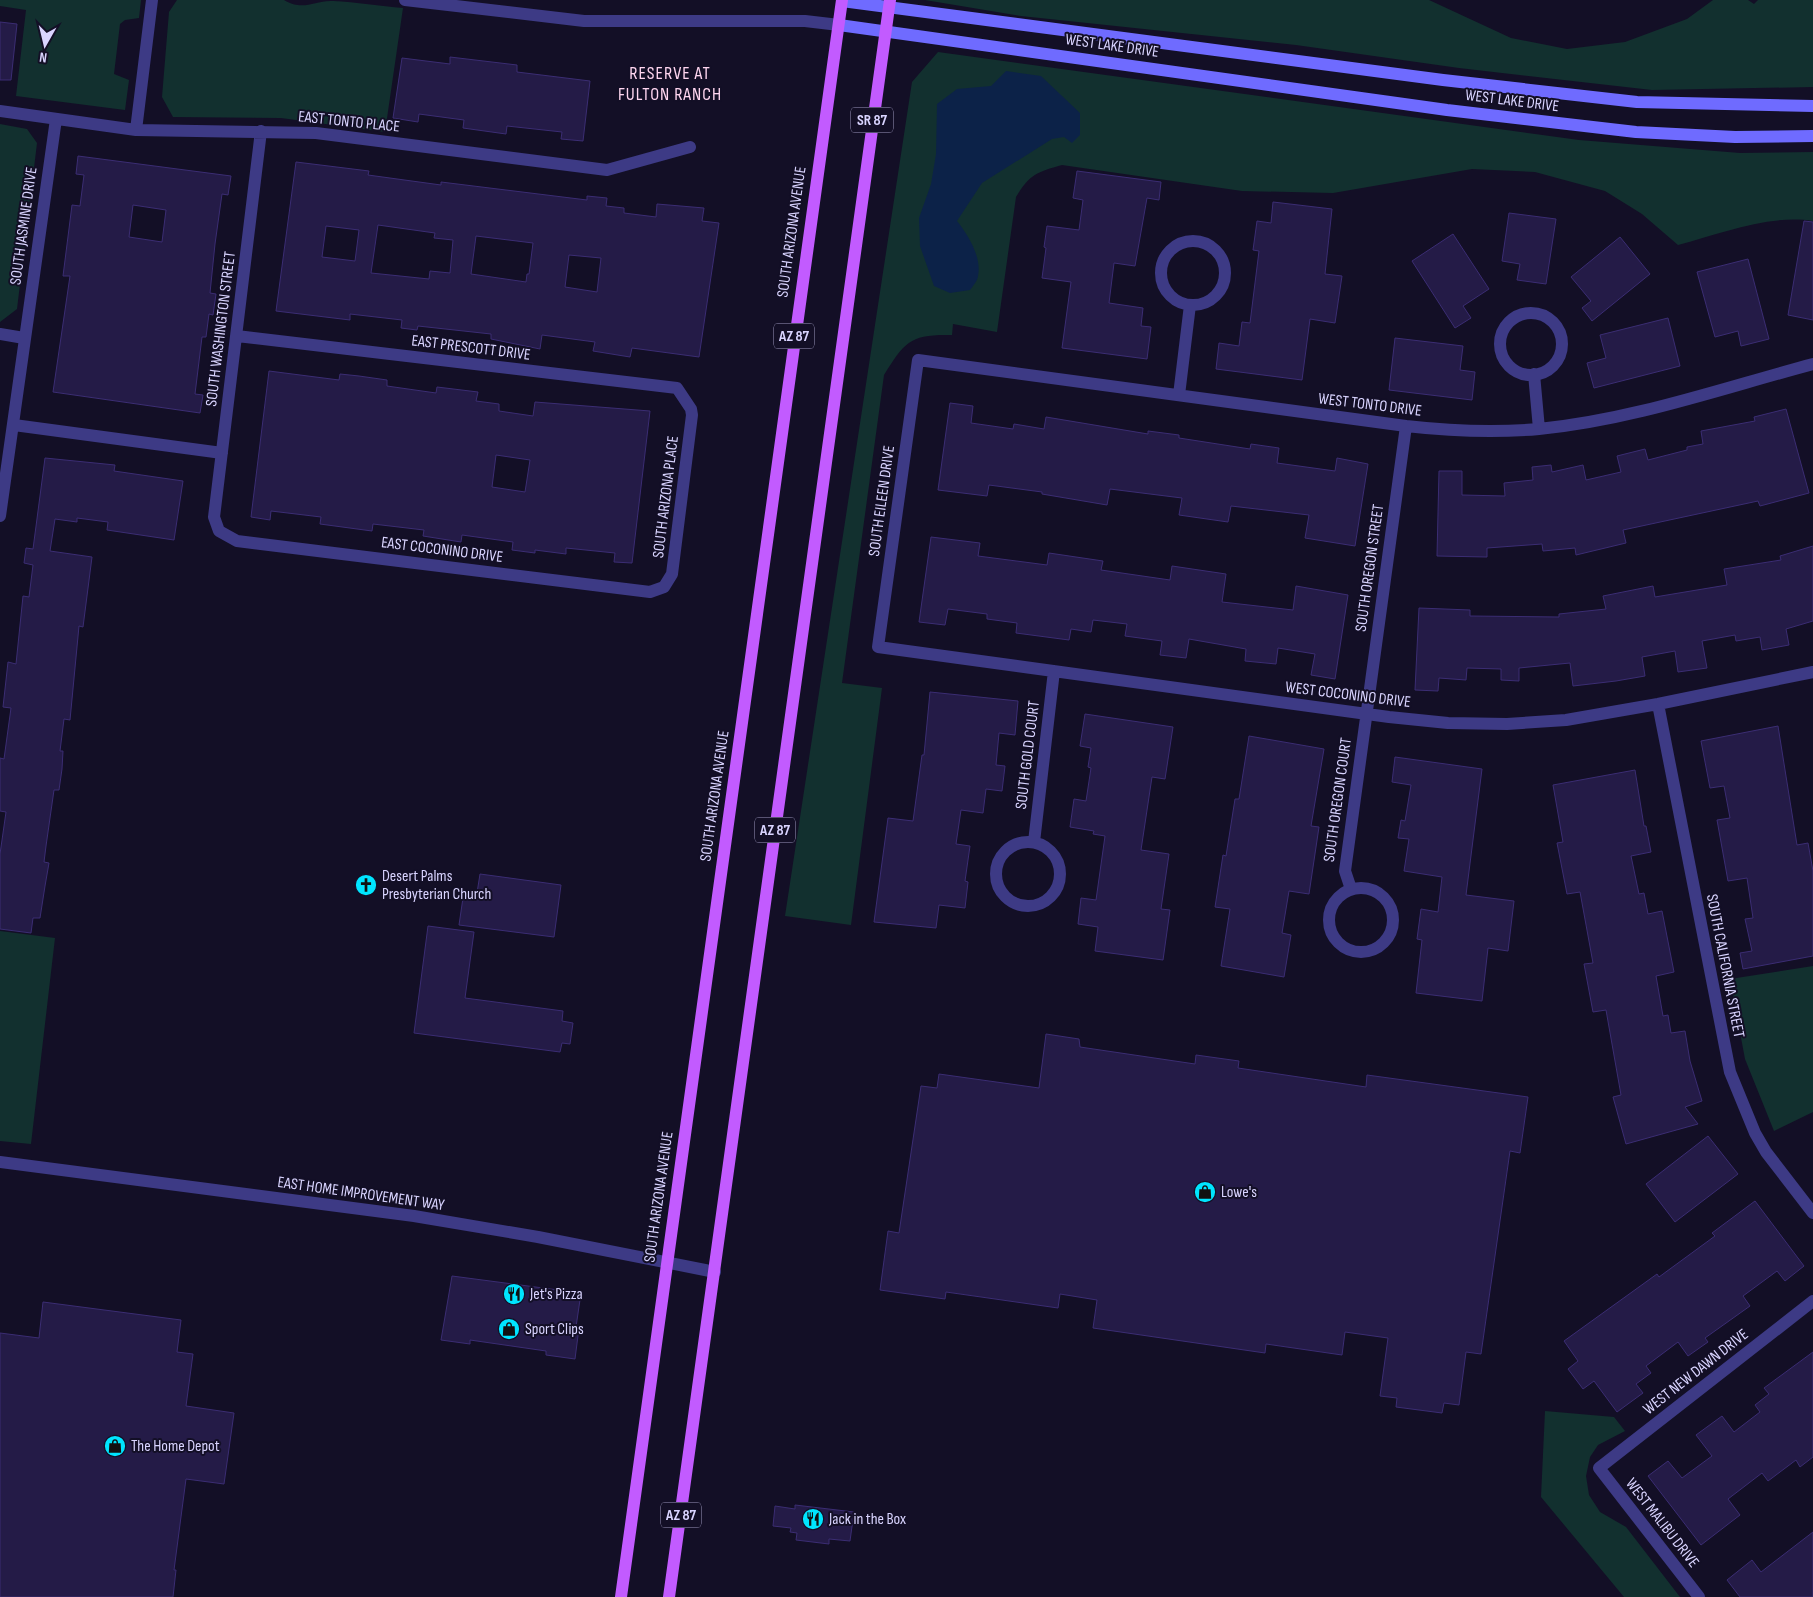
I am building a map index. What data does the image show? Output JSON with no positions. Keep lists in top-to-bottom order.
{
  "streets": {
    "main road": ["SR 87", "SOUTH ARIZONA AVENUE", "AZ 87"],
    "street": [
      "WEST LAKE DRIVE",
      "EAST TONTO PLACE",
      "SOUTH JASMINE DRIVE",
      "SOUTH WASHINGTON STREET",
      "EAST PRESCOTT DRIVE",
      "WEST TONTO DRIVE",
      "SOUTH ARIZONA PLACE",
      "SOUTH EILEEN DRIVE",
      "EAST COCONINO DRIVE",
      "SOUTH OREGON STREET",
      "WEST COCONINO DRIVE",
      "SOUTH GOLD COURT",
      "SOUTH OREGON COURT",
      "SOUTH CALIFORNIA STREET",
      "EAST HOME IMPROVEMENT WAY",
      "WEST NEW DAWN DRIVE",
      "WEST MALIBU DRIVE"
    ]
  },
  "crossings": [
    ["WEST LAKE DRIVE", "SR 87"],
    ["WEST LAKE DRIVE", "SOUTH ARIZONA AVENUE"],
    ["SR 87", "AZ 87"],
    ["EAST TONTO PLACE", "SOUTH JASMINE DRIVE"],
    ["EAST TONTO PLACE", "SOUTH WASHINGTON STREET"],
    ["SOUTH ARIZONA AVENUE", "EAST HOME IMPROVEMENT WAY"],
    ["SOUTH WASHINGTON STREET", "EAST PRESCOTT DRIVE"],
    ["SOUTH WASHINGTON STREET", "EAST COCONINO DRIVE"],
    ["AZ 87", "EAST HOME IMPROVEMENT WAY"],
    ["EAST PRESCOTT DRIVE", "SOUTH ARIZONA PLACE"],
    ["WEST TONTO DRIVE", "SOUTH EILEEN DRIVE"],
    ["WEST TONTO DRIVE", "SOUTH OREGON STREET"],
    ["SOUTH ARIZONA PLACE", "EAST COCONINO DRIVE"],
    ["SOUTH EILEEN DRIVE", "WEST COCONINO DRIVE"],
    ["SOUTH OREGON STREET", "WEST COCONINO DRIVE"],
    ["SOUTH OREGON STREET", "SOUTH OREGON COURT"],
    ["WEST COCONINO DRIVE", "SOUTH GOLD COURT"],
    ["WEST COCONINO DRIVE", "SOUTH OREGON COURT"],
    ["WEST COCONINO DRIVE", "SOUTH CALIFORNIA STREET"],
    ["WEST NEW DAWN DRIVE", "WEST MALIBU DRIVE"]
  ],
  "districts": ["RESERVE AT FULTON RANCH"],
  "places": {
    "church": ["Desert Palms Presbyterian Church"],
    "shop": ["Lowe's", "Sport Clips", "The Home Depot"],
    "restaurant": ["Jet's Pizza", "Jack in the Box"]
  },
  "north": "bottom"
}
